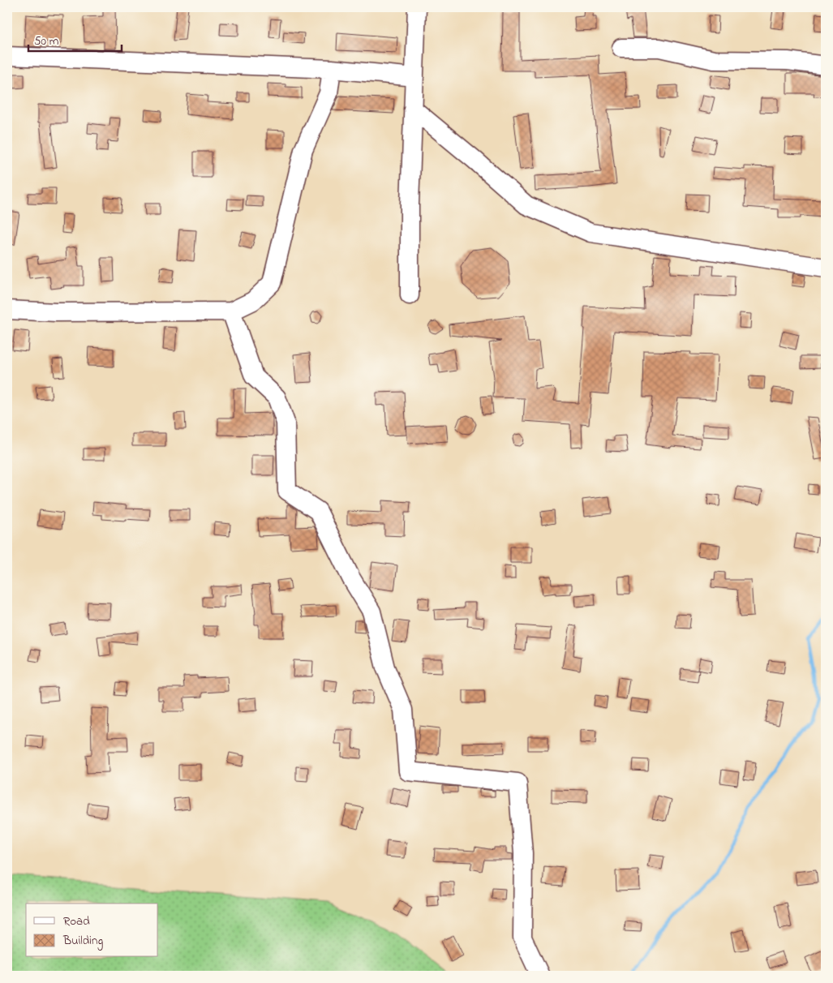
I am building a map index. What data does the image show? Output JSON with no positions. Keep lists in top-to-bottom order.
{
  "legend": ["Road", "Building"],
  "scale_bar": "50 m"
}
